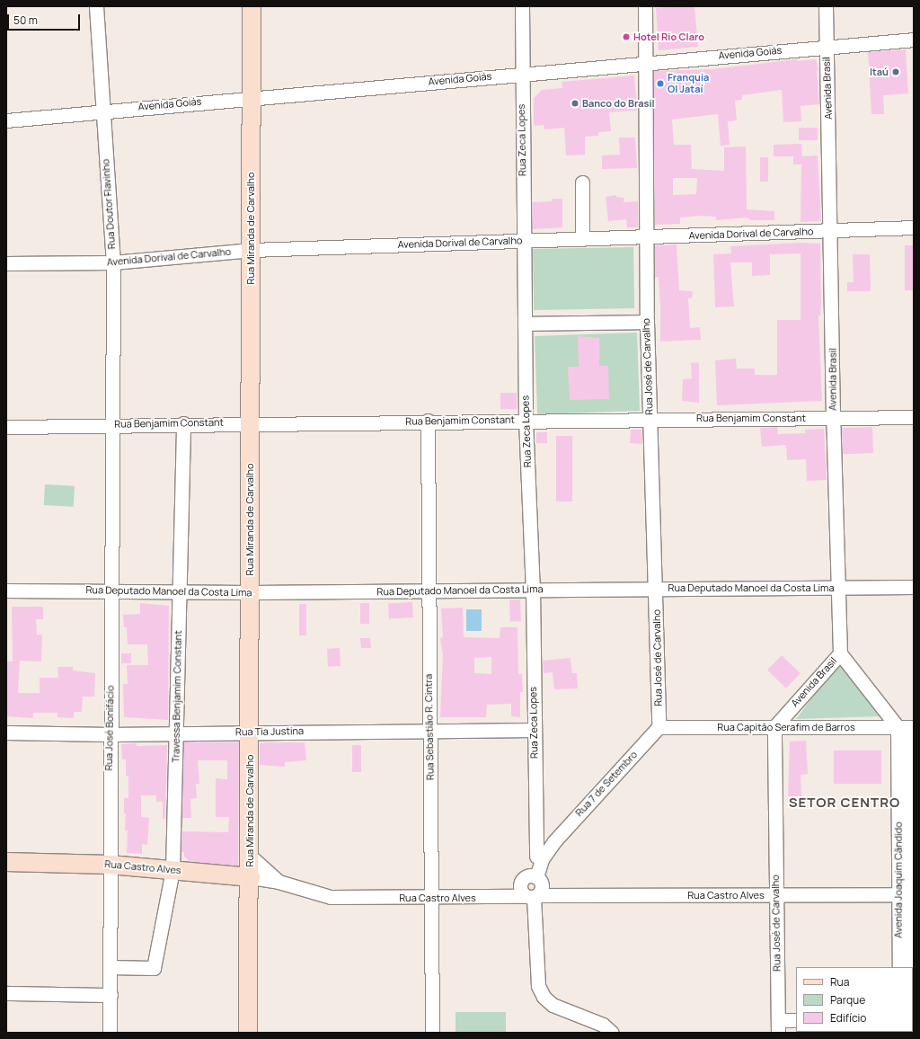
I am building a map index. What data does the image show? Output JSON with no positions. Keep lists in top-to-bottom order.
{
  "streets": {
    "main road": ["Rua Miranda de Carvalho", "Rua Castro Alves"],
    "street": [
      "Avenida Goiás",
      "Avenida Brasil",
      "Rua Zeca Lopes",
      "Rua Doutor Flavinho",
      "Avenida Dorival de Carvalho",
      "Rua José de Carvalho",
      "Rua Benjamim Constant",
      "Rua Deputado Manoel da Costa Lima",
      "Travessa Benjamim Constant",
      "Rua Sebastião R. Cintra",
      "Rua Capitão Serafim de Barros",
      "Rua José Bonifácio",
      "Rua Tia Justina",
      "Rua 7 de Setembro",
      "Avenida Joaquim Cãndido"
    ]
  },
  "crossings": [
    ["Avenida Goiás", "Avenida Brasil"],
    ["Avenida Goiás", "Rua Zeca Lopes"],
    ["Avenida Goiás", "Rua Doutor Flavinho"],
    ["Avenida Goiás", "Rua Miranda de Carvalho"],
    ["Avenida Goiás", "Rua José de Carvalho"],
    ["Avenida Brasil", "Avenida Dorival de Carvalho"],
    ["Avenida Brasil", "Rua José de Carvalho"],
    ["Avenida Brasil", "Rua Benjamim Constant"],
    ["Avenida Brasil", "Rua Deputado Manoel da Costa Lima"],
    ["Avenida Brasil", "Rua Capitão Serafim de Barros"],
    ["Rua Zeca Lopes", "Avenida Dorival de Carvalho"],
    ["Rua Zeca Lopes", "Rua Benjamim Constant"],
    ["Rua Zeca Lopes", "Rua Deputado Manoel da Costa Lima"],
    ["Rua Zeca Lopes", "Rua Tia Justina"],
    ["Rua Zeca Lopes", "Rua 7 de Setembro"],
    ["Rua Doutor Flavinho", "Avenida Dorival de Carvalho"],
    ["Rua Doutor Flavinho", "Rua Benjamim Constant"],
    ["Rua Doutor Flavinho", "Rua José Bonifácio"],
    ["Rua Miranda de Carvalho", "Avenida Dorival de Carvalho"],
    ["Rua Miranda de Carvalho", "Rua Benjamim Constant"],
    ["Rua Miranda de Carvalho", "Rua Deputado Manoel da Costa Lima"],
    ["Rua Miranda de Carvalho", "Rua Tia Justina"],
    ["Rua Miranda de Carvalho", "Rua Castro Alves"],
    ["Avenida Dorival de Carvalho", "Rua José de Carvalho"],
    ["Rua José de Carvalho", "Rua Benjamim Constant"],
    ["Rua José de Carvalho", "Rua Deputado Manoel da Costa Lima"],
    ["Rua José de Carvalho", "Rua Capitão Serafim de Barros"],
    ["Rua José de Carvalho", "Rua 7 de Setembro"],
    ["Rua José de Carvalho", "Rua Castro Alves"],
    ["Rua Benjamim Constant", "Travessa Benjamim Constant"],
    ["Rua Benjamim Constant", "Rua Sebastião R. Cintra"],
    ["Rua Benjamim Constant", "Rua José Bonifácio"],
    ["Rua Deputado Manoel da Costa Lima", "Travessa Benjamim Constant"],
    ["Rua Deputado Manoel da Costa Lima", "Rua Sebastião R. Cintra"],
    ["Rua Deputado Manoel da Costa Lima", "Rua José Bonifácio"],
    ["Travessa Benjamim Constant", "Rua José Bonifácio"],
    ["Travessa Benjamim Constant", "Rua Tia Justina"],
    ["Travessa Benjamim Constant", "Rua Castro Alves"],
    ["Rua Sebastião R. Cintra", "Rua Tia Justina"],
    ["Rua Sebastião R. Cintra", "Rua Castro Alves"],
    ["Rua Capitão Serafim de Barros", "Rua 7 de Setembro"],
    ["Rua Capitão Serafim de Barros", "Avenida Joaquim Cãndido"],
    ["Rua José Bonifácio", "Rua Tia Justina"],
    ["Rua José Bonifácio", "Rua Castro Alves"],
    ["Rua 7 de Setembro", "Rua Castro Alves"],
    ["Rua Castro Alves", "Avenida Joaquim Cãndido"]
  ],
  "districts": ["SETOR CENTRO"],
  "places": [
    "Hotel Rio Claro",
    "Itaú",
    "Franquia OI Jataí",
    "Banco do Brasil"
  ],
  "legend": ["Rua", "Parque", "Edifício"],
  "scale_bar": "50 m"
}
